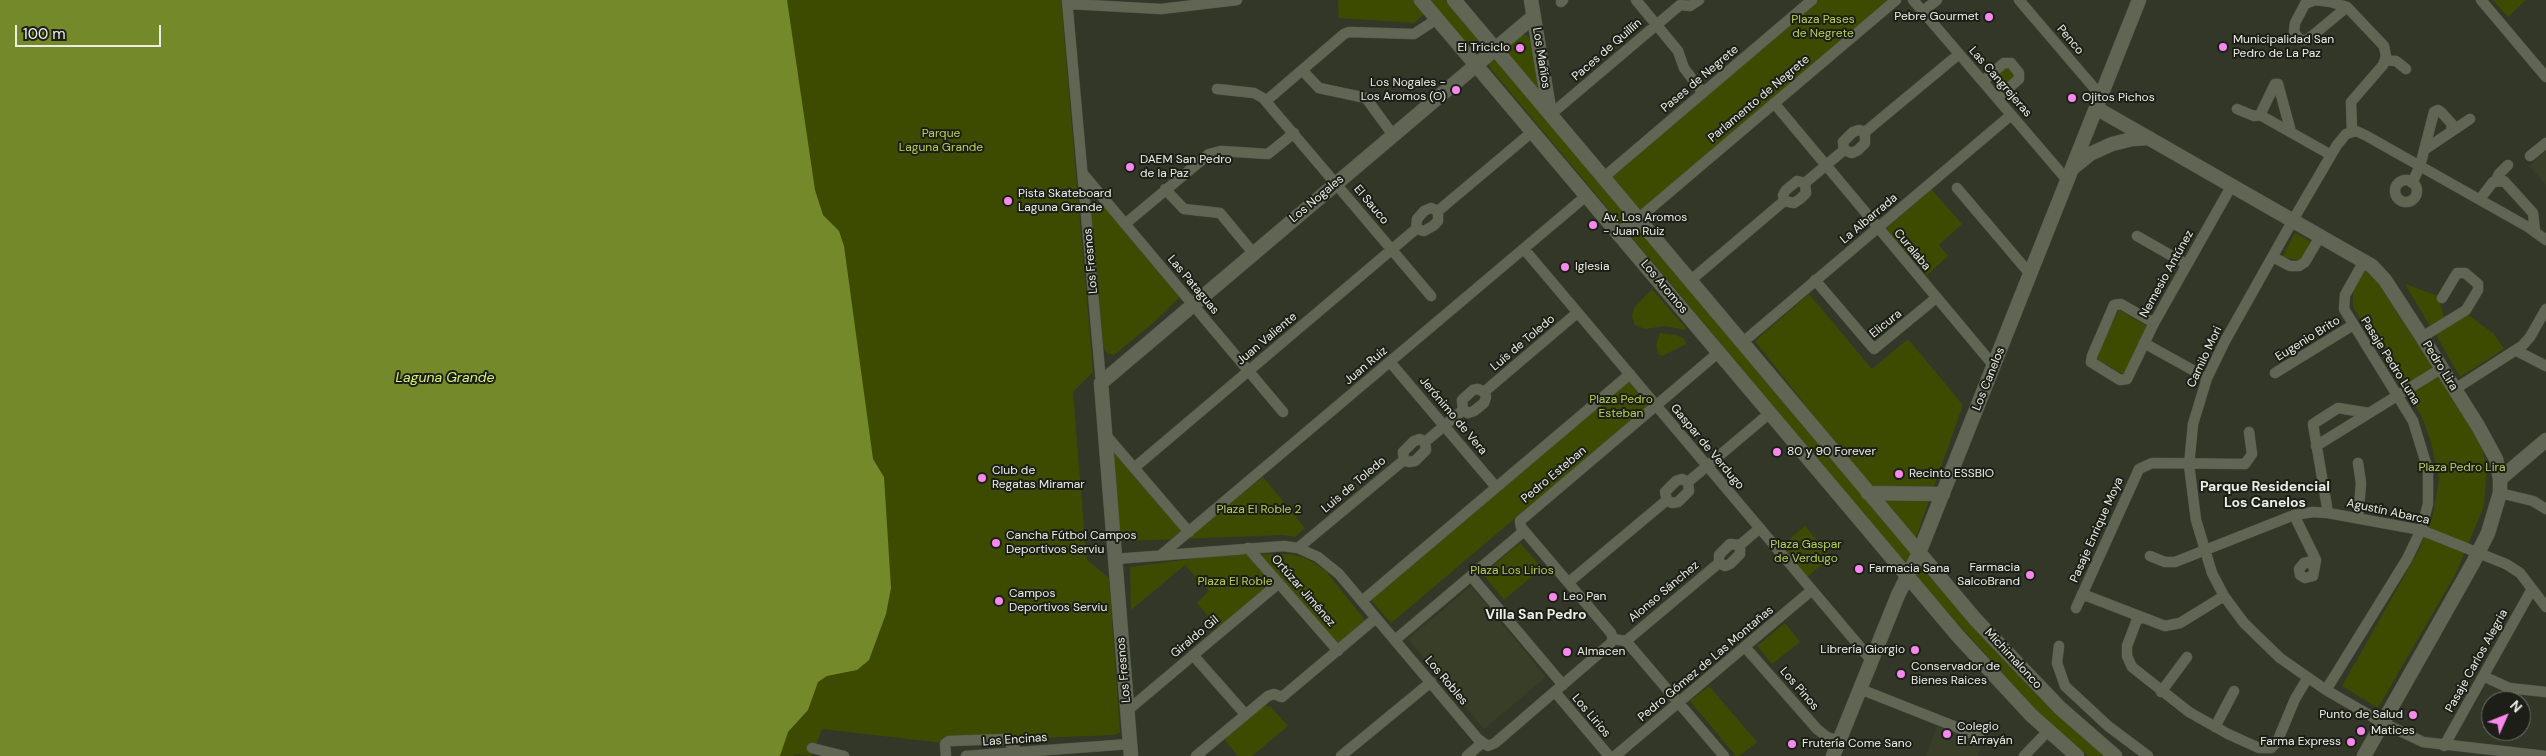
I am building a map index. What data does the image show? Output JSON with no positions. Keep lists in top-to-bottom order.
{
  "streets": {
    "main road": [
      "Los Mañíos",
      "Los Nogales",
      "Los Fresnos",
      "Los Aromos",
      "Pedro Lira",
      "Los Canelos",
      "Michimalonco"
    ],
    "street": [
      "Penco",
      "Paces de Quillín",
      "Pases de Negrete",
      "Las Cangrejeras",
      "Parlamento de Negrete",
      "El Sauco",
      "La Albarrada",
      "Curalaba",
      "Nemesio Antúnez",
      "Las Pataguas",
      "Elicura",
      "Juan Valiente",
      "Eugenio Brito",
      "Luís de Toledo",
      "Camilo Mori",
      "Pasaje Pedro Luna",
      "Juan Ruiz",
      "Jerónimo de Vera",
      "Gaspar de Verdugo",
      "Pedro Esteban",
      "Luis de Toledo",
      "Agustín Abarca",
      "Pasaje Enrique Moya",
      "Ortúzar Jiménez",
      "Alonso Sánchez",
      "Giraldo Gil",
      "Pasaje Carlos Alegria",
      "Pedro Gómez de Las Montañas",
      "Los Robles",
      "Los Pinos",
      "Los Lirios",
      "Las Encinas"
    ]
  },
  "crossings": [
    ["Penco", "Pedro Lira"],
    ["Penco", "Los Canelos"],
    ["Paces de Quillín", "Los Mañíos"],
    ["Paces de Quillín", "Los Aromos"],
    ["Los Mañíos", "Los Nogales"],
    ["Los Mañíos", "Los Aromos"],
    ["Pases de Negrete", "Los Aromos"],
    ["Las Cangrejeras", "La Albarrada"],
    ["Las Cangrejeras", "Los Canelos"],
    ["Parlamento de Negrete", "Curalaba"],
    ["Parlamento de Negrete", "Los Aromos"],
    ["Los Nogales", "El Sauco"],
    ["Los Nogales", "Los Fresnos"],
    ["Los Nogales", "Las Pataguas"],
    ["Los Nogales", "Los Aromos"],
    ["El Sauco", "Juan Valiente"],
    ["La Albarrada", "Curalaba"],
    ["La Albarrada", "Los Aromos"],
    ["La Albarrada", "Elicura"],
    ["Curalaba", "Elicura"],
    ["Curalaba", "Los Canelos"],
    ["Los Fresnos", "Las Pataguas"],
    ["Los Fresnos", "Giraldo Gil"],
    ["Los Fresnos", "Los Robles"],
    ["Los Fresnos", "Las Encinas"],
    ["Nemesio Antúnez", "Pedro Lira"],
    ["Las Pataguas", "Juan Valiente"],
    ["Los Aromos", "Juan Valiente"],
    ["Los Aromos", "Juan Ruiz"],
    ["Los Aromos", "Los Canelos"],
    ["Los Aromos", "Pedro Esteban"],
    ["Los Aromos", "Michimalonco"],
    ["Eugenio Brito", "Pasaje Pedro Luna"],
    ["Luís de Toledo", "Gaspar de Verdugo"],
    ["Luís de Toledo", "Luis de Toledo"],
    ["Camilo Mori", "Pasaje Pedro Luna"],
    ["Camilo Mori", "Pedro Lira"],
    ["Camilo Mori", "Agustín Abarca"],
    ["Camilo Mori", "Pasaje Enrique Moya"],
    ["Camilo Mori", "Pasaje Carlos Alegria"],
    ["Pasaje Pedro Luna", "Pedro Lira"],
    ["Pasaje Pedro Luna", "Agustín Abarca"],
    ["Juan Ruiz", "Jerónimo de Vera"],
    ["Juan Ruiz", "Gaspar de Verdugo"],
    ["Juan Ruiz", "Los Robles"],
    ["Pedro Lira", "Los Canelos"],
    ["Los Canelos", "Gaspar de Verdugo"],
    ["Los Canelos", "Michimalonco"],
    ["Los Canelos", "Los Pinos"],
    ["Jerónimo de Vera", "Luis de Toledo"],
    ["Gaspar de Verdugo", "Pedro Esteban"],
    ["Gaspar de Verdugo", "Alonso Sánchez"],
    ["Gaspar de Verdugo", "Pedro Gómez de Las Montañas"],
    ["Pedro Esteban", "Los Robles"],
    ["Pedro Esteban", "Los Lirios"],
    ["Luis de Toledo", "Los Robles"],
    ["Agustín Abarca", "Pasaje Carlos Alegria"],
    ["Ortúzar Jiménez", "Giraldo Gil"],
    ["Ortúzar Jiménez", "Los Robles"],
    ["Pedro Gómez de Las Montañas", "Los Pinos"]
  ],
  "districts": ["Parque Residencial Los Canelos", "Villa San Pedro"],
  "water": ["Laguna Grande"],
  "parks": [
    "Plaza Pases de Negrete",
    "Parque Laguna Grande",
    "Plaza Pedro Esteban",
    "Plaza Pedro Lira",
    "Plaza El Roble 2",
    "Plaza Gaspar de Verdugo",
    "Plaza Los Lirios",
    "Plaza El Roble"
  ],
  "places": [
    "Pebre Gourmet",
    "Municipalidad San Pedro de La Paz",
    "El Triciclo",
    "Los Nogales - Los Aromos (O)",
    "Ojitos Pichos",
    "DAEM San Pedro de la Paz",
    "Pista Skateboard Laguna Grande",
    "Av. Los Aromos - Juan Ruiz",
    "Iglesia",
    "80 y 90 Forever",
    "Recinto ESSBIO",
    "Club de Regatas Miramar",
    "Cancha Fútbol Campos Deportivos Serviu",
    "Farmacia Sana",
    "Farmacia SalcoBrand",
    "Leo Pan",
    "Campos Deportivos Serviu",
    "Librería Giorgio",
    "Almacen",
    "Conservador de Bienes Raices",
    "Punto de Salud",
    "Matices",
    "Colegio El Arrayán",
    "Farma Express",
    "Frutería Come Sano"
  ],
  "scale_bar": "100 m",
  "north": "top right"
}
